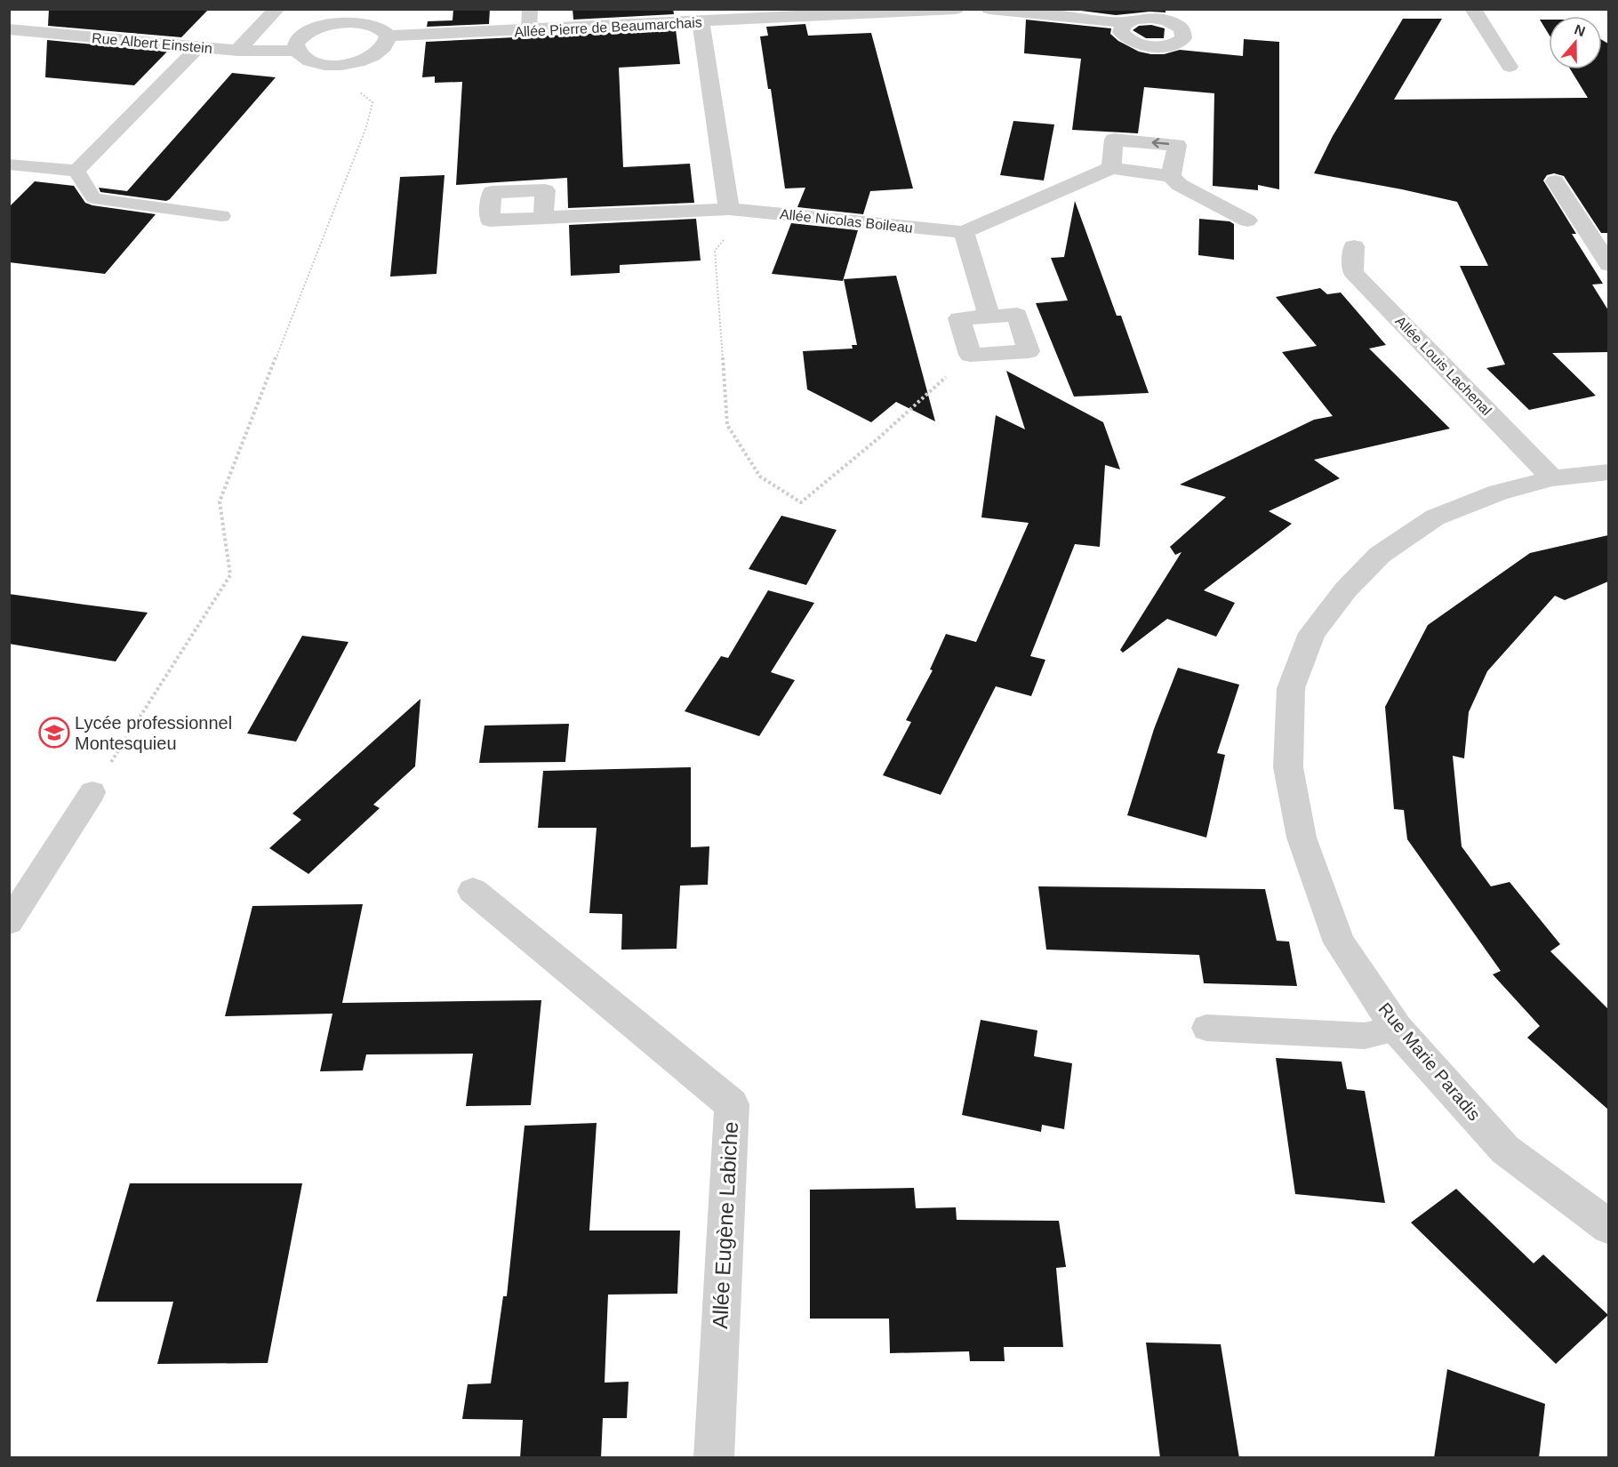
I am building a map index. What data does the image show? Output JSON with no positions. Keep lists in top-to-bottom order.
{
  "streets": {
    "street": [
      "Allée Pierre de Beaumarchais",
      "Rue Albert Einstein",
      "Allée Nicolas Boileau",
      "Allée Louis Lachenal",
      "Rue Marie Paradis",
      "Allée Eugène Labiche"
    ]
  },
  "crossings": [
    ["Allée Louis Lachenal", "Rue Marie Paradis"]
  ],
  "places": {
    "school or university": ["Lycée professionnel Montesquieu"]
  },
  "north": "top"
}
